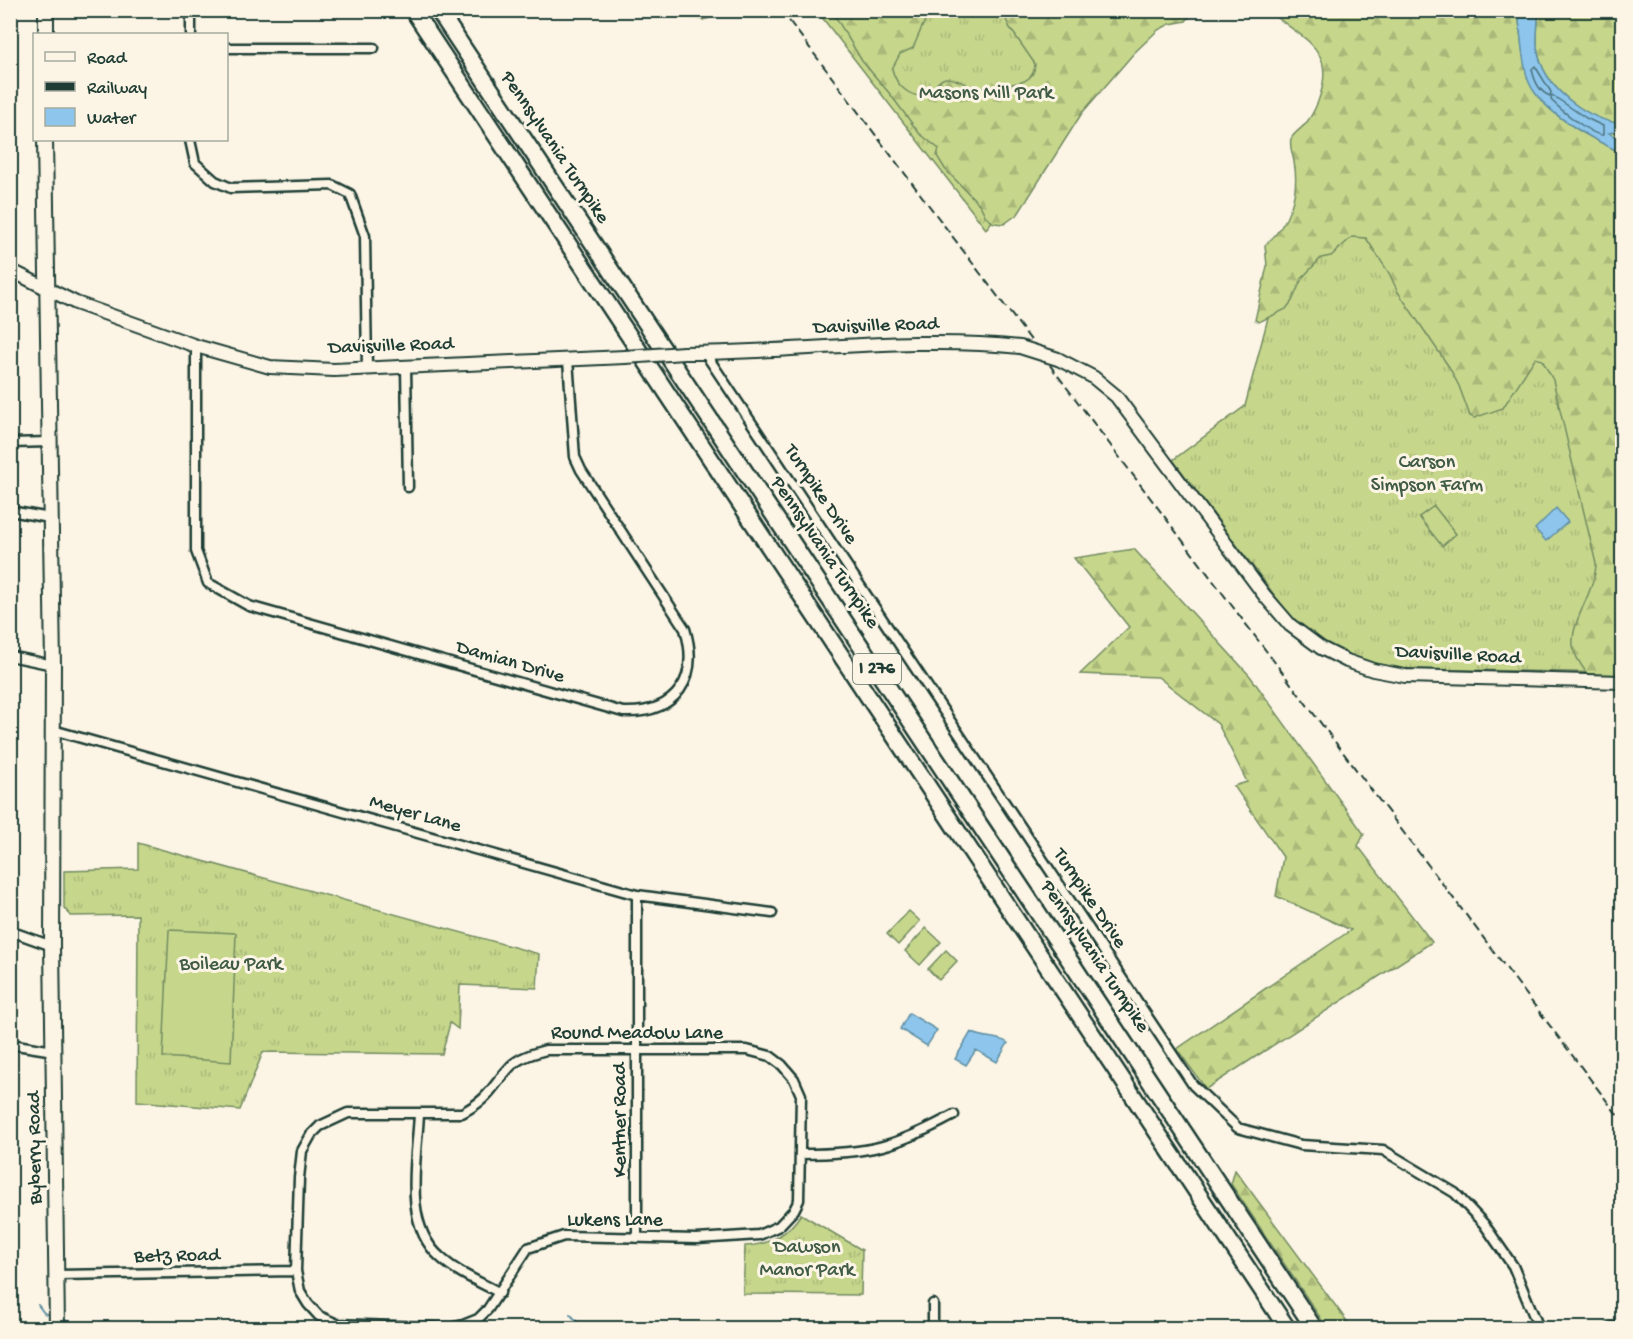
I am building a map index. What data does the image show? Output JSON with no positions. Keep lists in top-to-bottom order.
{
  "streets": {
    "highway": ["Pennsylvania Turnpike", "I 276"],
    "main road": ["Byberry Road"],
    "street": [
      "Davisville Road",
      "Turnpike Drive",
      "Damian Drive",
      "Meyer Lane",
      "Round Meadow Lane",
      "Kentner Road",
      "Lukens Lane",
      "Betz Road"
    ]
  },
  "crossings": [
    ["Davisville Road", "Turnpike Drive"],
    ["Davisville Road", "Damian Drive"],
    ["Davisville Road", "Byberry Road"],
    ["Meyer Lane", "Kentner Road"],
    ["Meyer Lane", "Byberry Road"],
    ["Round Meadow Lane", "Kentner Road"],
    ["Round Meadow Lane", "Lukens Lane"],
    ["Round Meadow Lane", "Betz Road"],
    ["Kentner Road", "Lukens Lane"],
    ["Byberry Road", "Betz Road"],
    ["Lukens Lane", "Betz Road"]
  ],
  "parks": [
    "Masons Mill Park",
    "Carson Simpson Farm",
    "Boileau Park",
    "Dawson Manor Park"
  ],
  "legend": ["Road", "Railway", "Water"]
}
